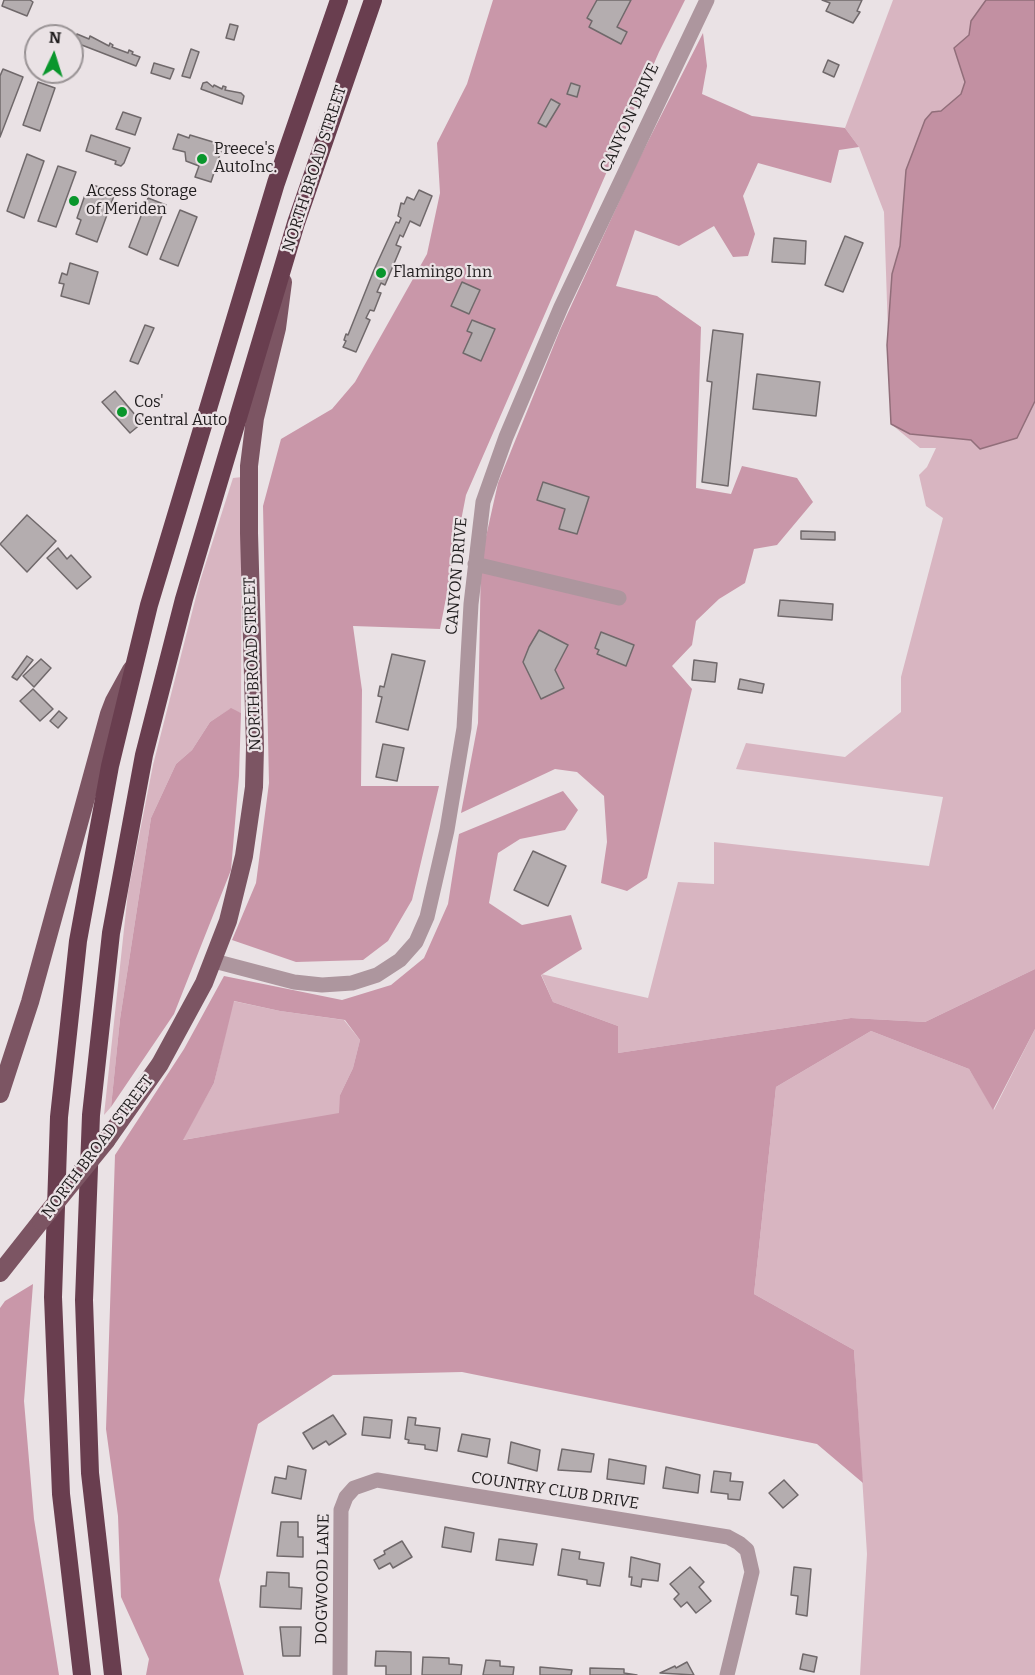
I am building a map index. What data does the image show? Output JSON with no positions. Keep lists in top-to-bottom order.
{
  "streets": {
    "highway": ["NORTH BROAD STREET"],
    "street": ["CANYON DRIVE", "COUNTRY CLUB DRIVE", "DOGWOOD LANE"]
  },
  "crossings": [
    ["CANYON DRIVE", "NORTH BROAD STREET"],
    ["COUNTRY CLUB DRIVE", "DOGWOOD LANE"]
  ],
  "places": [
    "Preece's AutoInc.",
    "Access Storage of Meriden",
    "Flamingo Inn",
    "Cos' Central Auto"
  ],
  "north": "top"
}
